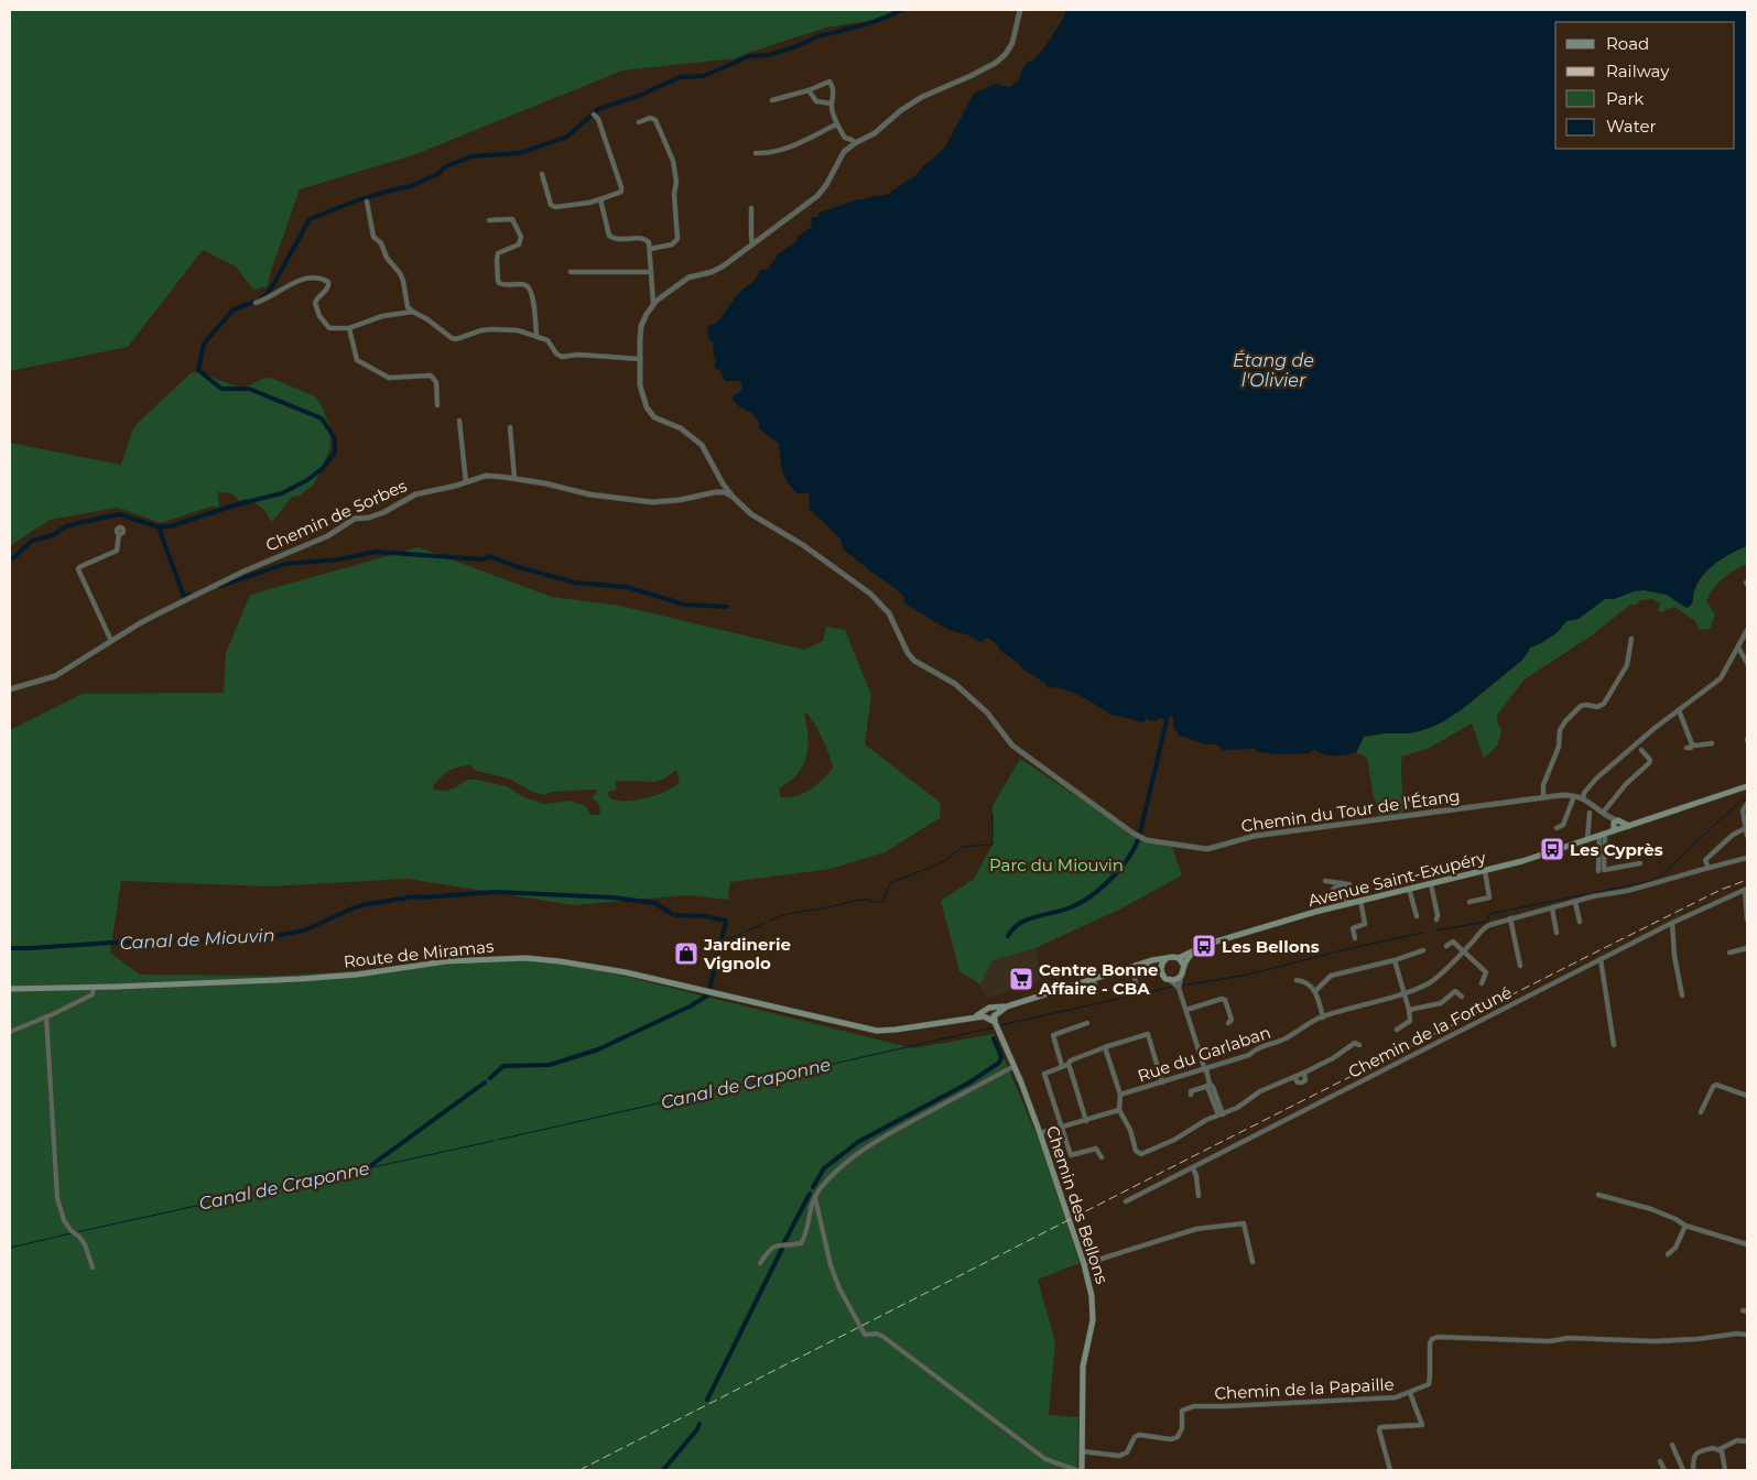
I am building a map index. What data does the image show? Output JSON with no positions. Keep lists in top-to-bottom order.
{
  "streets": {
    "main road": ["Avenue Saint-Exupéry", "Route de Miramas", "Chemin des Bellons"],
    "street": [
      "Chemin de Sorbes",
      "Chemin du Tour de l'Étang",
      "Chemin de la Fortuné",
      "Rue du Garlaban",
      "Chemin de la Papaille"
    ]
  },
  "crossings": [
    ["Chemin de Sorbes", "Chemin du Tour de l'Étang"],
    ["Chemin du Tour de l'Étang", "Avenue Saint-Exupéry"],
    ["Route de Miramas", "Chemin des Bellons"],
    ["Chemin des Bellons", "Chemin de la Papaille"]
  ],
  "water": ["Étang de l'Olivier", "Canal de Miouvin", "Canal de Craponne"],
  "parks": ["Parc du Miouvin"],
  "places": {
    "bus stop": ["Les Cyprès", "Les Bellons"],
    "shop": ["Jardinerie Vignolo"],
    "supermarket": ["Centre Bonne Affaire - CBA"]
  },
  "legend": [
    "Road",
    "Railway",
    "Park",
    "Water"
  ]
}
